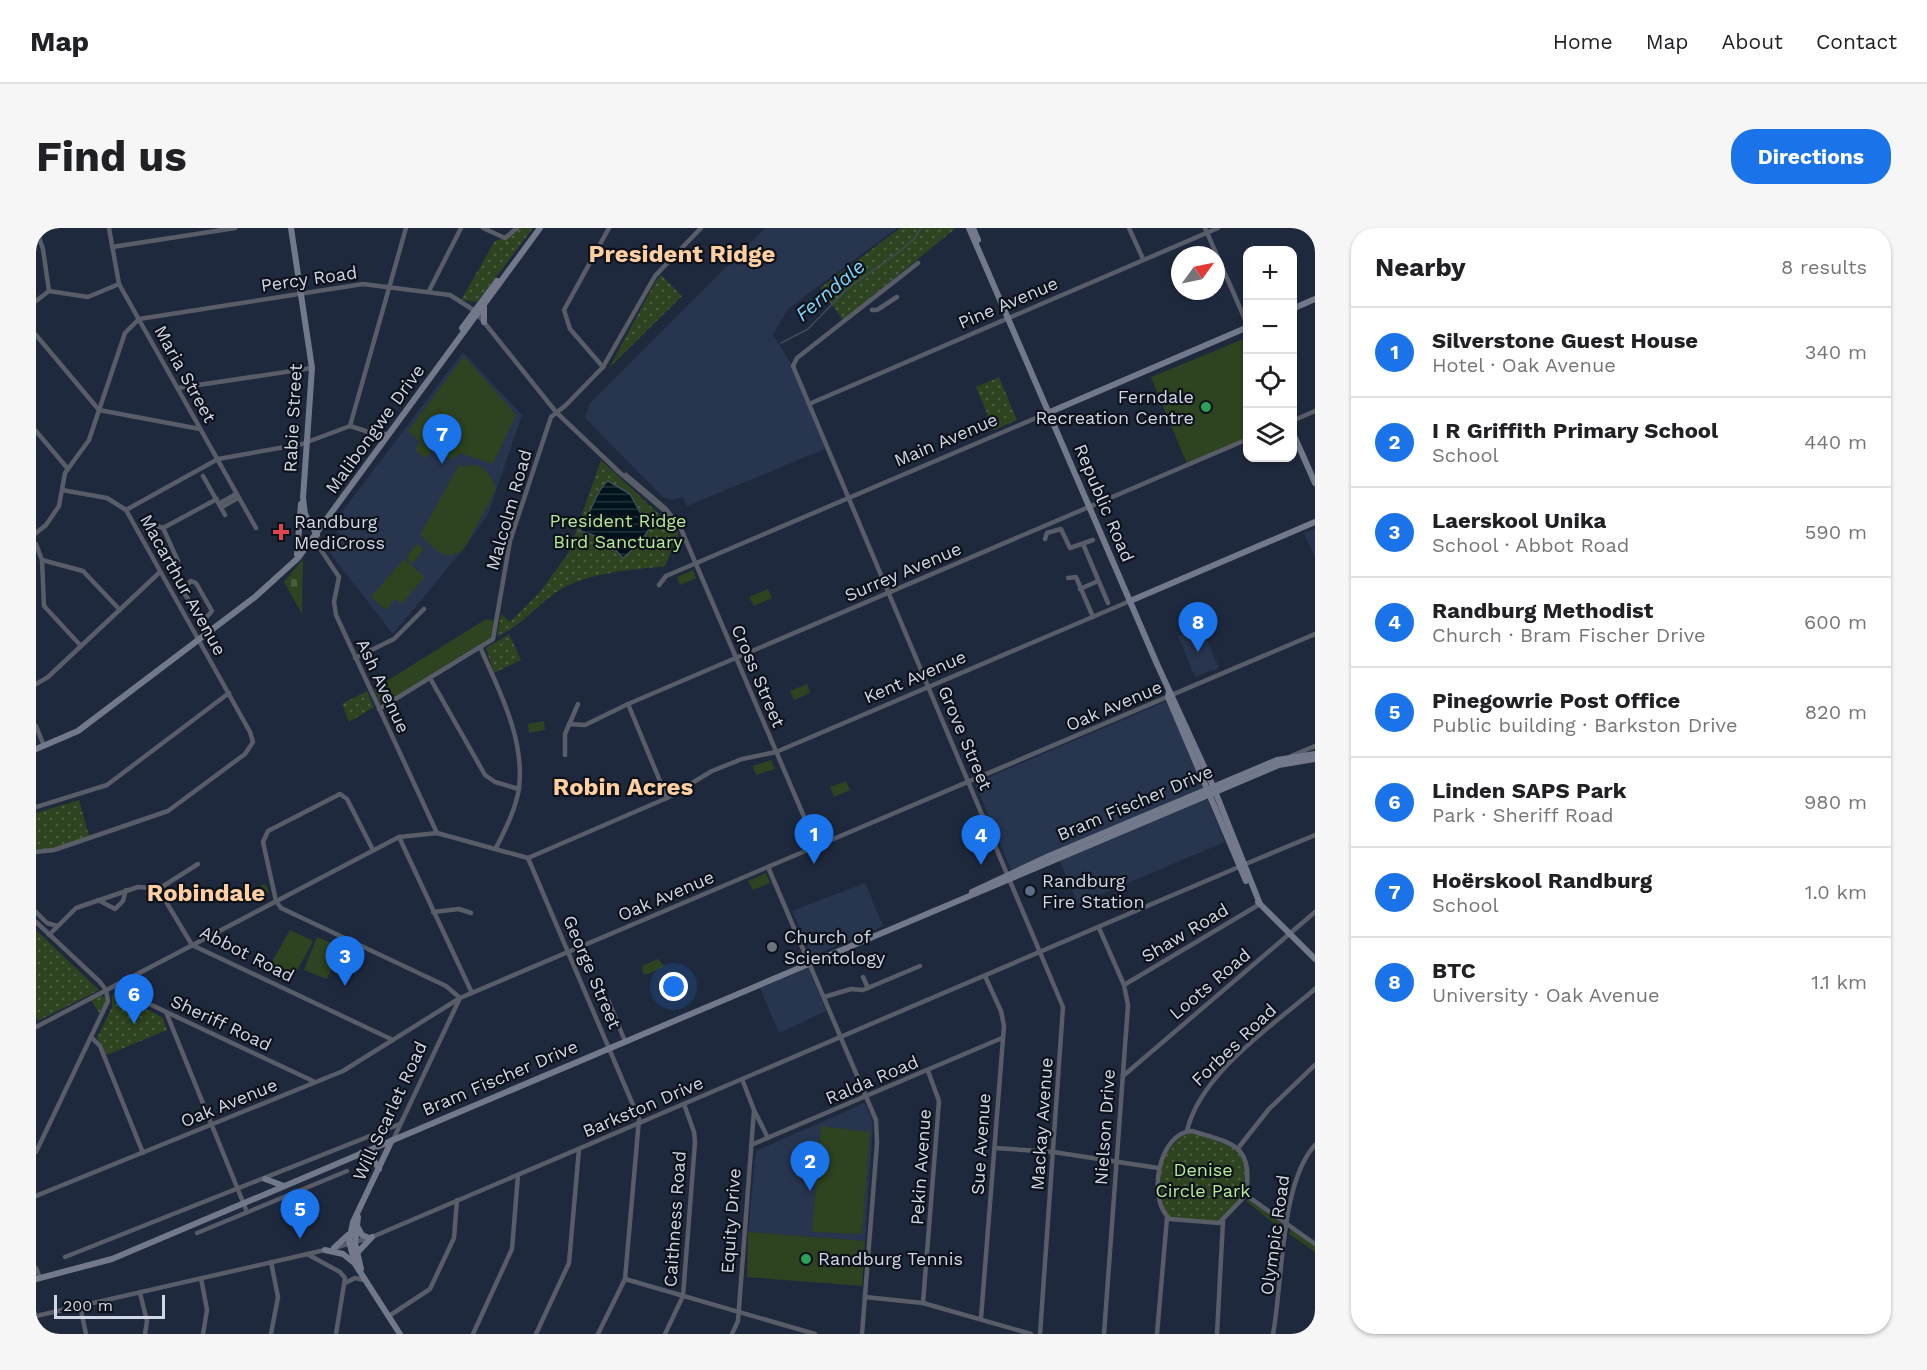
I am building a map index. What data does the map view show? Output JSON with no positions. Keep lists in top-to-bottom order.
{
  "streets": {
    "main road": [
      "Rabie Street",
      "Malibongwe Drive",
      "Main Avenue",
      "Republic Road",
      "Kent Avenue",
      "Bram Fischer Drive",
      "Will Scarlet Road"
    ],
    "street": [
      "Percy Road",
      "Pine Avenue",
      "Maria Street",
      "Malcolm Road",
      "Surrey Avenue",
      "Macarthur Avenue",
      "Cross Street",
      "Ash Avenue",
      "Oak Avenue",
      "Grove Street",
      "Shaw Road",
      "Abbot Road",
      "George Street",
      "Loots Road",
      "Sheriff Road",
      "Forbes Road",
      "Ralda Road",
      "Barkston Drive",
      "Mackay Avenue",
      "Nielson Drive",
      "Sue Avenue",
      "Pekin Avenue",
      "Caithness Road",
      "Equity Drive",
      "Olympic Road"
    ]
  },
  "crossings": [
    ["Percy Road", "Maria Street"],
    ["Percy Road", "Rabie Street"],
    ["Percy Road", "Malibongwe Drive"],
    ["Pine Avenue", "Republic Road"],
    ["Pine Avenue", "Grove Street"],
    ["Rabie Street", "Malibongwe Drive"],
    ["Malibongwe Drive", "Macarthur Avenue"],
    ["Main Avenue", "Republic Road"],
    ["Main Avenue", "Cross Street"],
    ["Main Avenue", "Grove Street"],
    ["Republic Road", "Surrey Avenue"],
    ["Republic Road", "Kent Avenue"],
    ["Republic Road", "Oak Avenue"],
    ["Republic Road", "Bram Fischer Drive"],
    ["Republic Road", "Shaw Road"],
    ["Republic Road", "Loots Road"],
    ["Republic Road", "Barkston Drive"],
    ["Malcolm Road", "Cross Street"],
    ["Surrey Avenue", "Cross Street"],
    ["Surrey Avenue", "Grove Street"],
    ["Cross Street", "Kent Avenue"],
    ["Cross Street", "Oak Avenue"],
    ["Kent Avenue", "Grove Street"],
    ["Kent Avenue", "George Street"],
    ["Oak Avenue", "Grove Street"],
    ["Oak Avenue", "Abbot Road"],
    ["Oak Avenue", "George Street"],
    ["Oak Avenue", "Sheriff Road"],
    ["Oak Avenue", "Will Scarlet Road"],
    ["Grove Street", "Bram Fischer Drive"],
    ["Grove Street", "Mackay Avenue"],
    ["Bram Fischer Drive", "George Street"],
    ["Bram Fischer Drive", "Will Scarlet Road"],
    ["Shaw Road", "Nielson Drive"],
    ["George Street", "Barkston Drive"],
    ["Loots Road", "Nielson Drive"],
    ["Ralda Road", "Sue Avenue"],
    ["Ralda Road", "Pekin Avenue"],
    ["Ralda Road", "Equity Drive"],
    ["Barkston Drive", "Will Scarlet Road"],
    ["Barkston Drive", "Mackay Avenue"],
    ["Barkston Drive", "Nielson Drive"],
    ["Barkston Drive", "Sue Avenue"],
    ["Barkston Drive", "Caithness Road"],
    ["Barkston Drive", "Equity Drive"]
  ],
  "districts": ["President Ridge", "Robin Acres", "Robindale"],
  "water": ["Ferndale"],
  "parks": ["President Ridge Bird Sanctuary", "Denise Circle Park"],
  "places": {
    "other": [
      "Ferndale Recreation Centre",
      "Randburg Fire Station",
      "Church of Scientology",
      "Randburg Tennis"
    ],
    "health": ["Randburg MediCross"]
  },
  "scale_bar": "200 m",
  "north": "top right",
  "page": {
    "header": "Map",
    "nav": [
      "Home",
      "Map",
      "About",
      "Contact"
    ],
    "buttons": "Directions",
    "title": "Find us",
    "heading": ["Nearby", "8 results"],
    "map_buttons": ["+", "−"],
    "list": [
      {
        "mark": "1",
        "name": "Silverstone Guest House",
        "note": "Hotel · Oak Avenue",
        "value": "340 m"
      },
      {
        "mark": "2",
        "name": "I R Griffith Primary School",
        "note": "School",
        "value": "440 m"
      },
      {
        "mark": "3",
        "name": "Laerskool Unika",
        "note": "School · Abbot Road",
        "value": "590 m"
      },
      {
        "mark": "4",
        "name": "Randburg Methodist",
        "note": "Church · Bram Fischer Drive",
        "value": "600 m"
      },
      {
        "mark": "5",
        "name": "Pinegowrie Post Office",
        "note": "Public building · Barkston Drive",
        "value": "820 m"
      },
      {
        "mark": "6",
        "name": "Linden SAPS Park",
        "note": "Park · Sheriff Road",
        "value": "980 m"
      },
      {
        "mark": "7",
        "name": "Hoërskool Randburg",
        "note": "School",
        "value": "1.0 km"
      },
      {
        "mark": "8",
        "name": "BTC",
        "note": "University · Oak Avenue",
        "value": "1.1 km"
      }
    ],
    "pins": [
      "7",
      "8",
      "1",
      "4",
      "3",
      "6",
      "2",
      "5"
    ],
    "scale": "200 m"
  }
}
